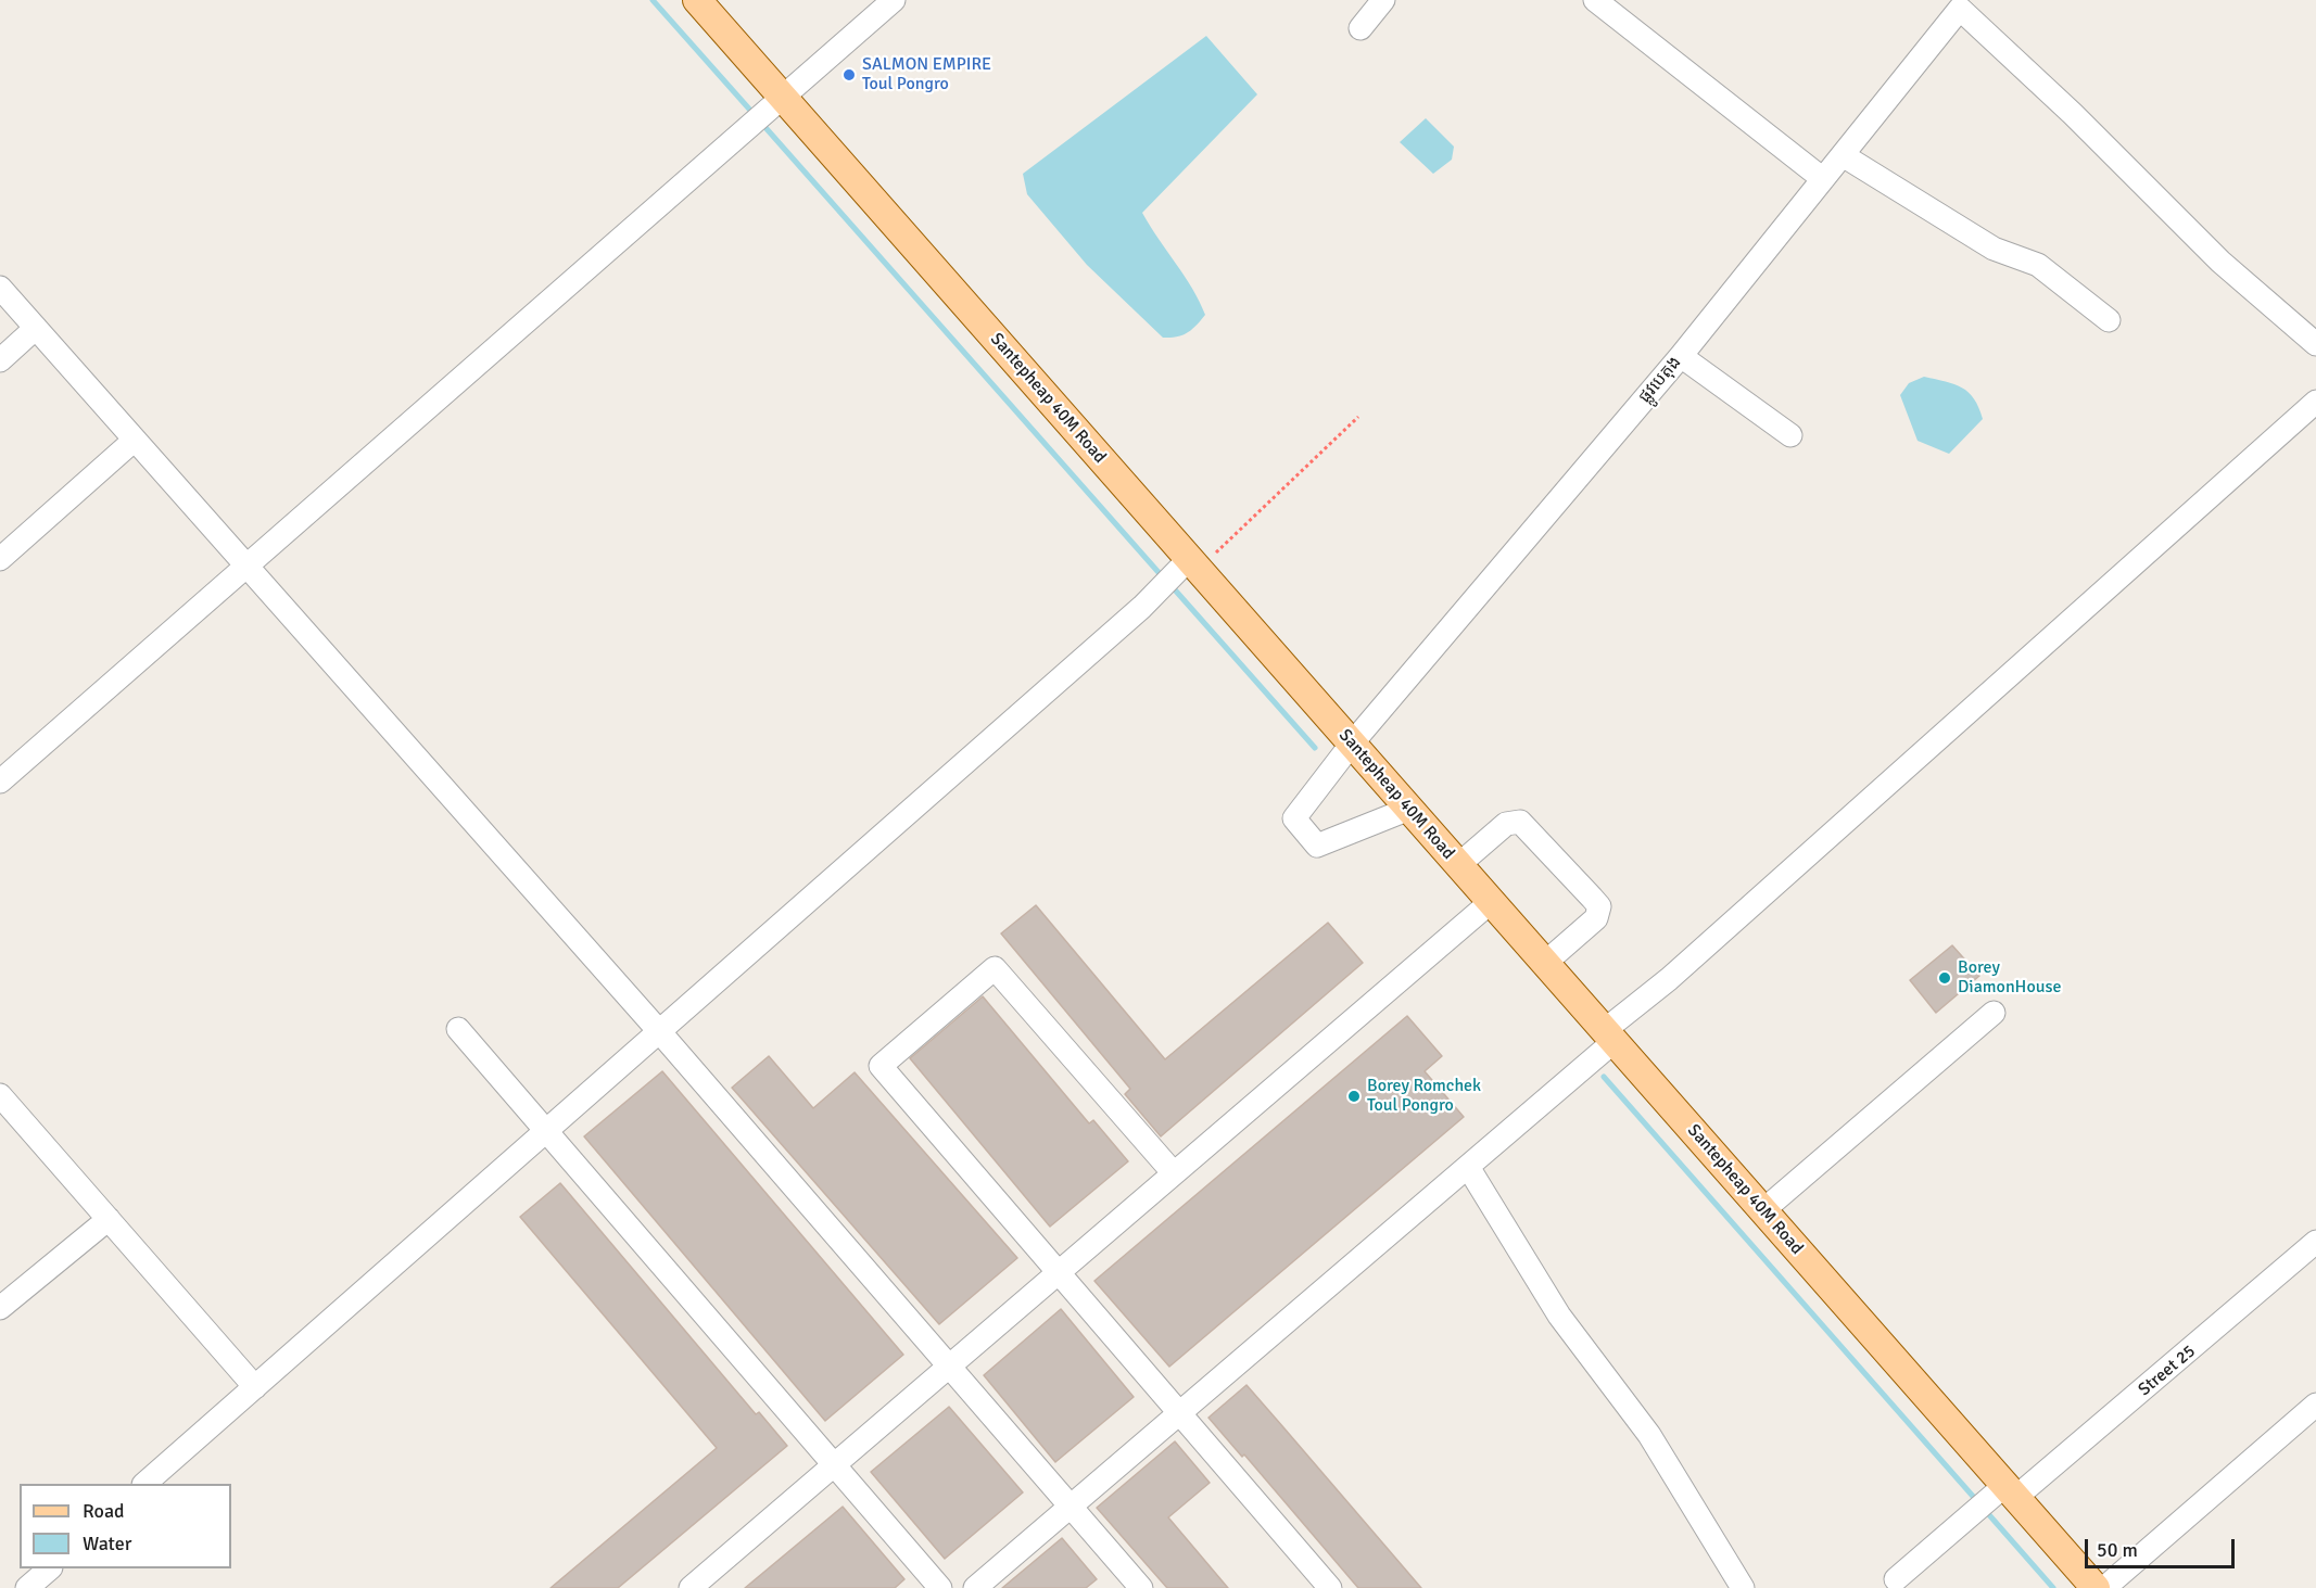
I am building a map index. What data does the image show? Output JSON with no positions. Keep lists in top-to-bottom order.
{
  "streets": {
    "main road": ["Santepheap 40M Road"],
    "street": ["ផ្លូវបេតុង", "Street 25"]
  },
  "crossings": [
    ["ផ្លូវបេតុង", "Santepheap 40M Road"],
    ["Santepheap 40M Road", "Street 25"]
  ],
  "places": ["SALMON EMPIRE Toul Pongro", "Borey DiamonHouse", "Borey Romchek Toul Pongro"],
  "legend": ["Road", "Water"],
  "scale_bar": "50 m"
}
